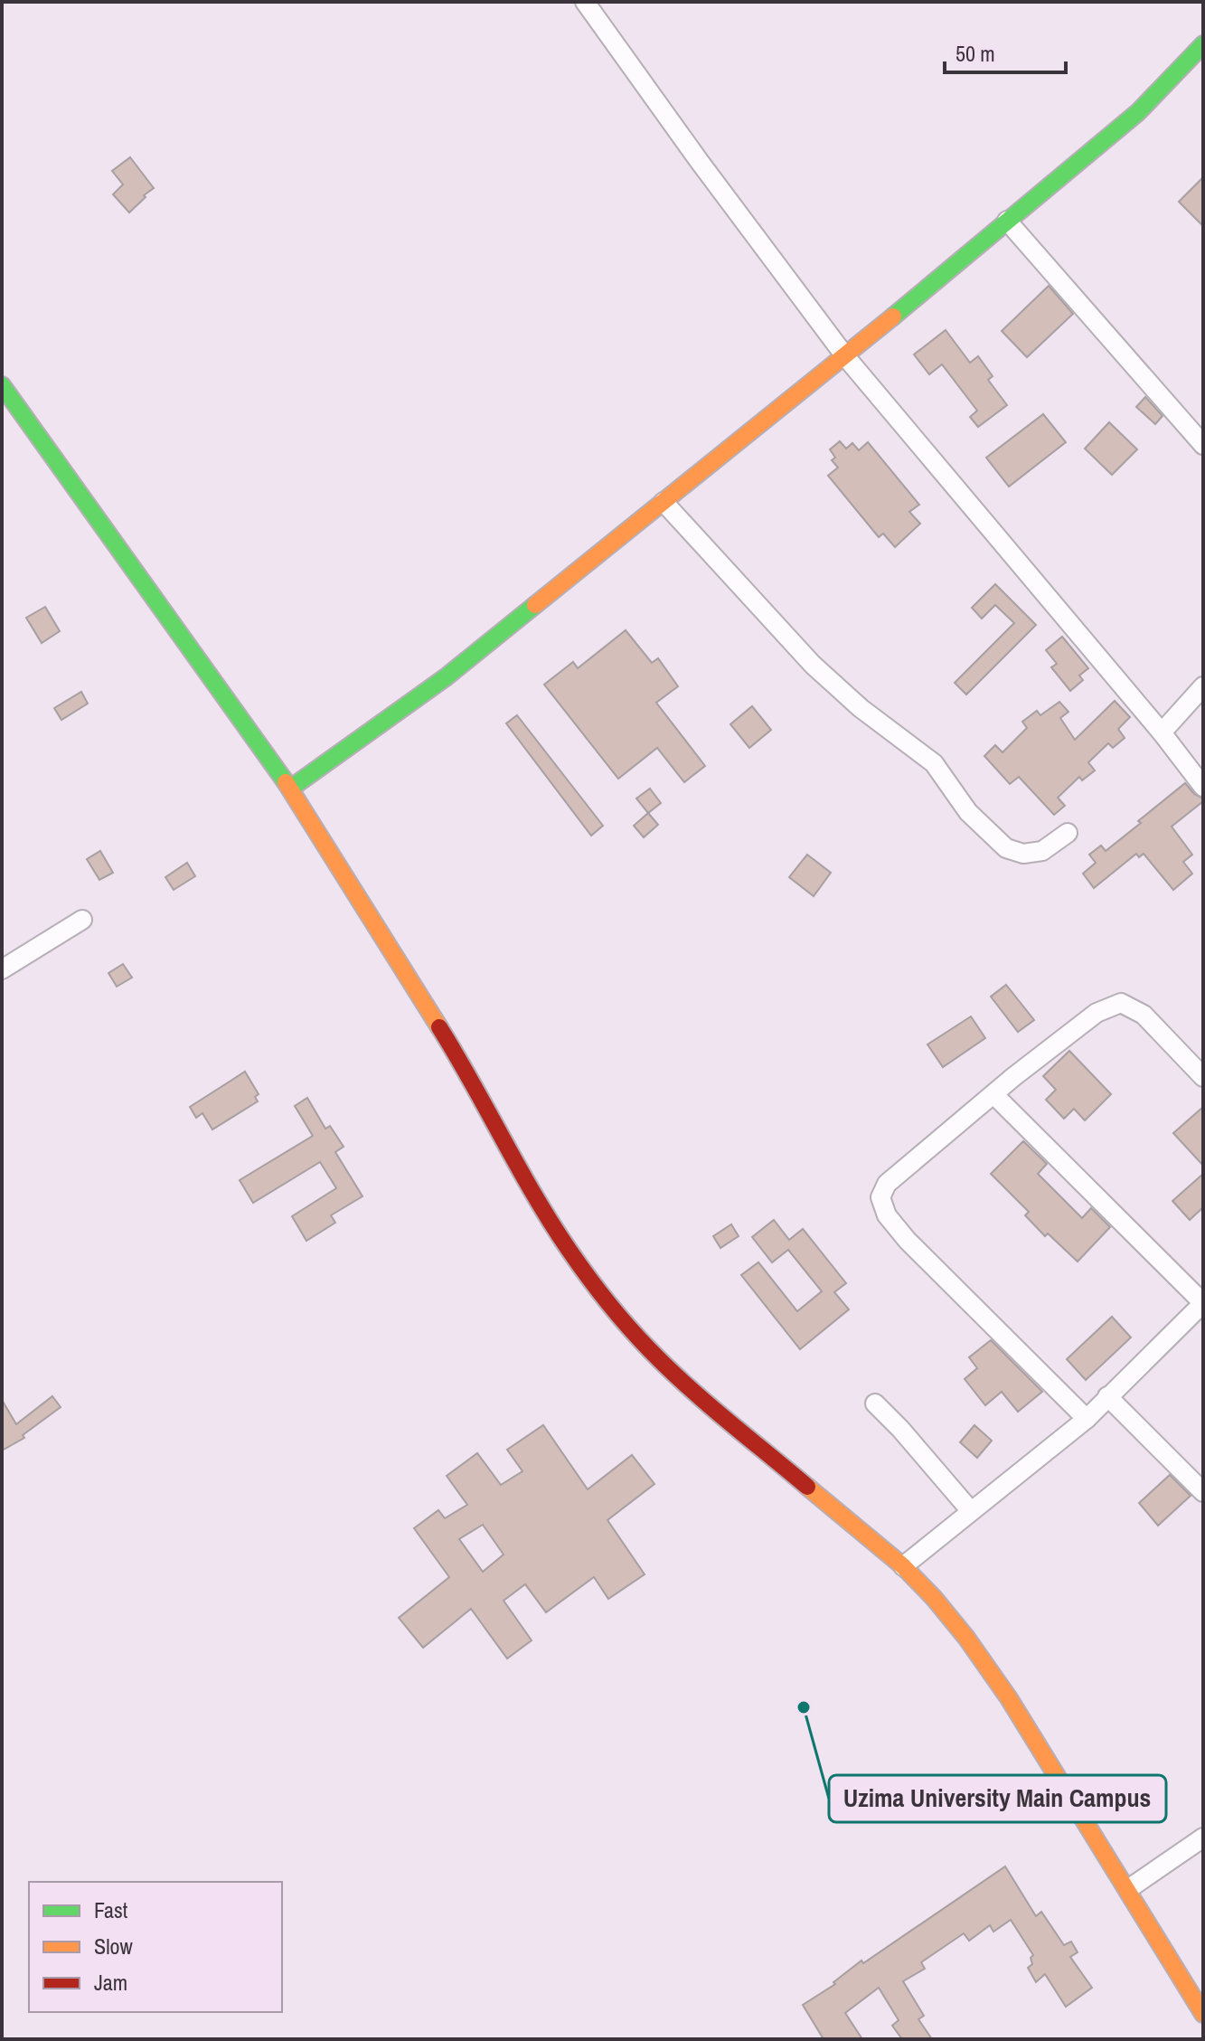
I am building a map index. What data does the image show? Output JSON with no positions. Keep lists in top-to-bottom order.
{
  "places": ["Uzima University Main Campus"],
  "legend": ["Fast", "Slow", "Jam"],
  "scale_bar": "50 m"
}
